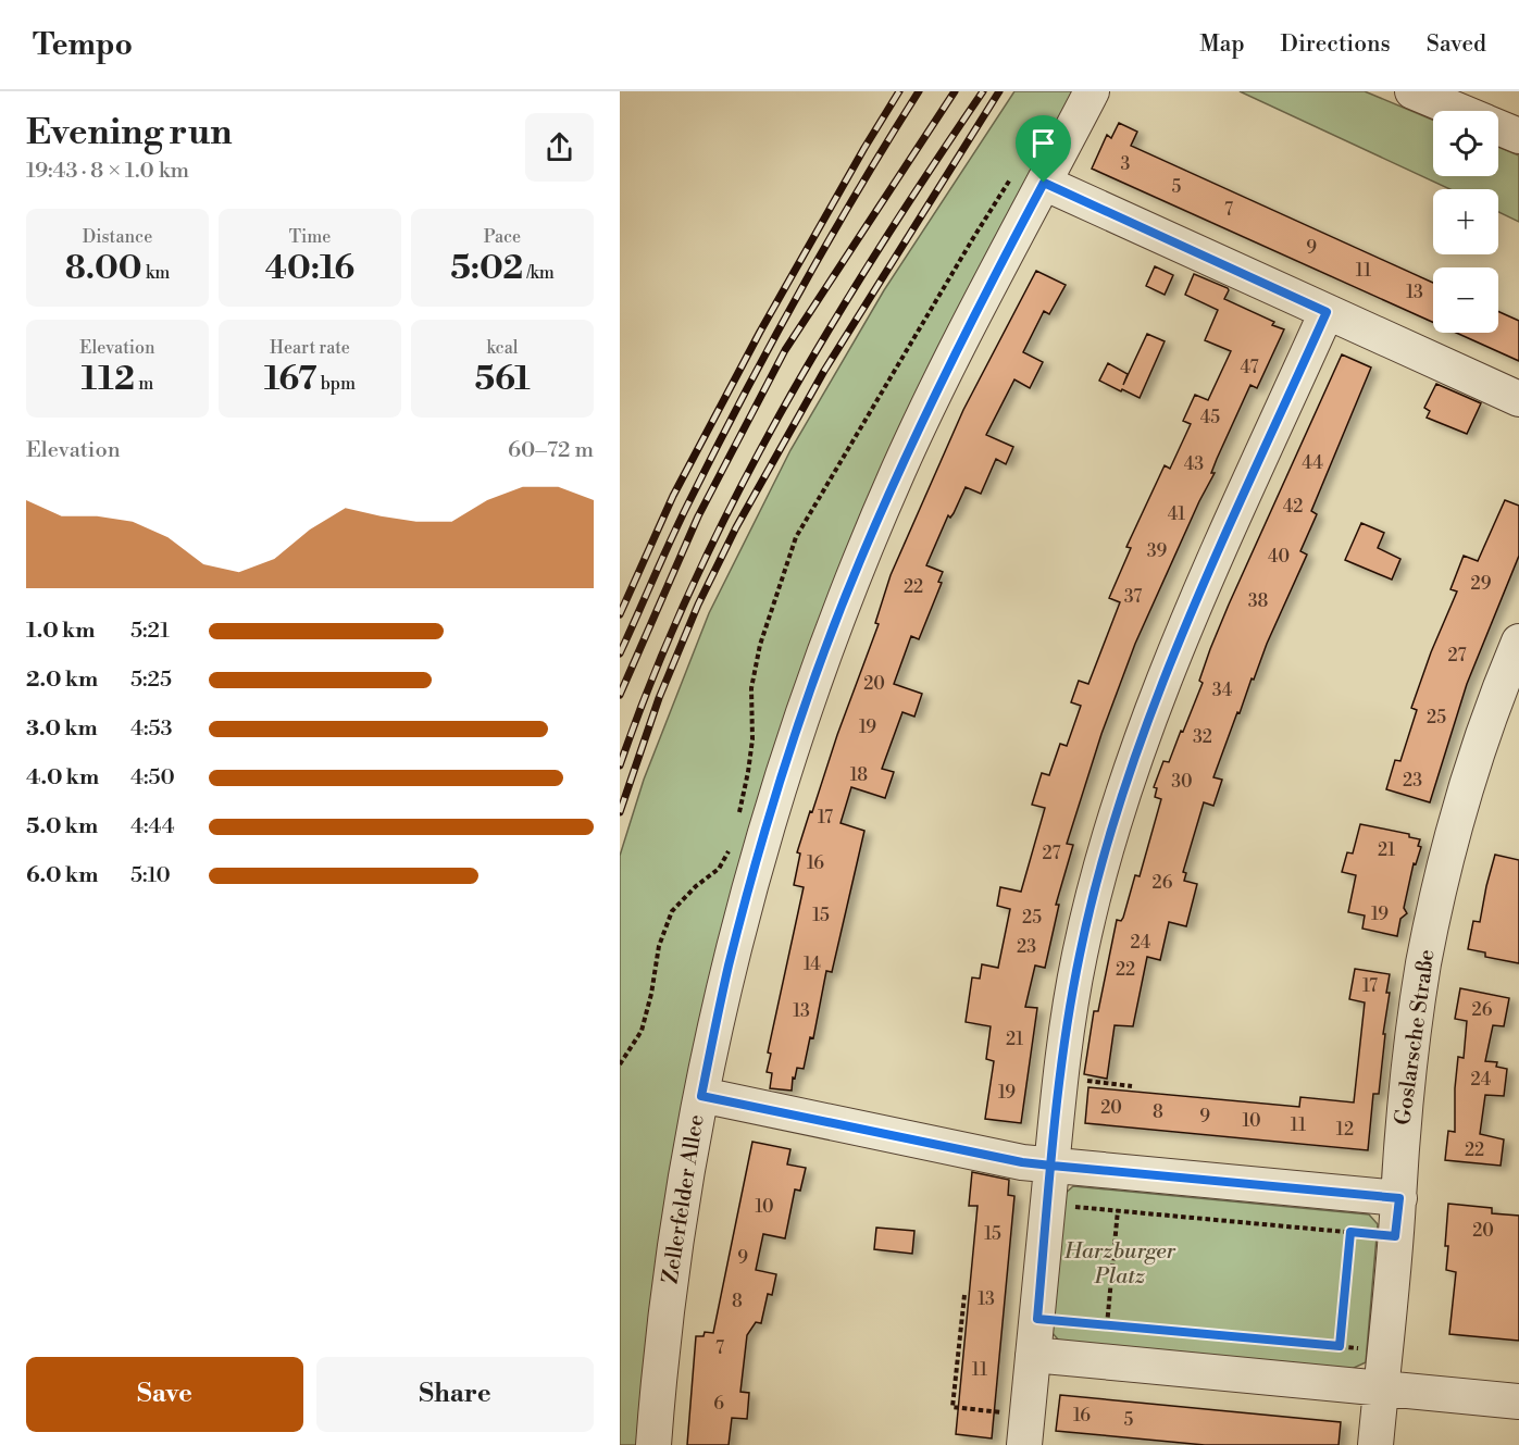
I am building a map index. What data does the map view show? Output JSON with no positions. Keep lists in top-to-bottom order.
{
  "streets": {
    "street": ["Goslarsche Straße", "Zellerfelder Allee"]
  },
  "parks": ["Harzburger Platz"],
  "house_numbers": [
    "3",
    "5",
    "7",
    "9",
    "11",
    "13",
    "47",
    "45",
    "44",
    "43",
    "42",
    "41",
    "39",
    "40",
    "29",
    "22",
    "37",
    "38",
    "27",
    "20",
    "34",
    "25",
    "19",
    "32",
    "18",
    "23",
    "30",
    "17",
    "21",
    "27",
    "16",
    "26",
    "19",
    "15",
    "25",
    "24",
    "23",
    "14",
    "22",
    "17",
    "26",
    "13",
    "21",
    "24",
    "19",
    "20",
    "8",
    "9",
    "10",
    "11",
    "12",
    "22",
    "10",
    "20",
    "15",
    "9",
    "13",
    "8",
    "7",
    "11",
    "6",
    "16",
    "5"
  ],
  "page": {
    "header": "Tempo",
    "nav": ["Map", "Directions", "Saved"],
    "heading": ["Evening run", "19:43 · 8 × 1.0 km"],
    "map_buttons": ["+", "−"],
    "stats": [
      ["Distance", "8.00 km"],
      ["Time", "40:16"],
      ["Pace", "5:02 /km"],
      ["Elevation", "112 m"],
      ["Heart rate", "167 bpm"],
      ["kcal", "561"]
    ],
    "chart": ["Elevation", "60–72 m"],
    "list": [
      {
        "name": "1.0 km",
        "note": "5:21"
      },
      {
        "name": "2.0 km",
        "note": "5:25"
      },
      {
        "name": "3.0 km",
        "note": "4:53"
      },
      {
        "name": "4.0 km",
        "note": "4:50"
      },
      {
        "name": "5.0 km",
        "note": "4:44"
      },
      {
        "name": "6.0 km",
        "note": "5:10"
      }
    ],
    "buttons": ["Save", "Share"]
  }
}
